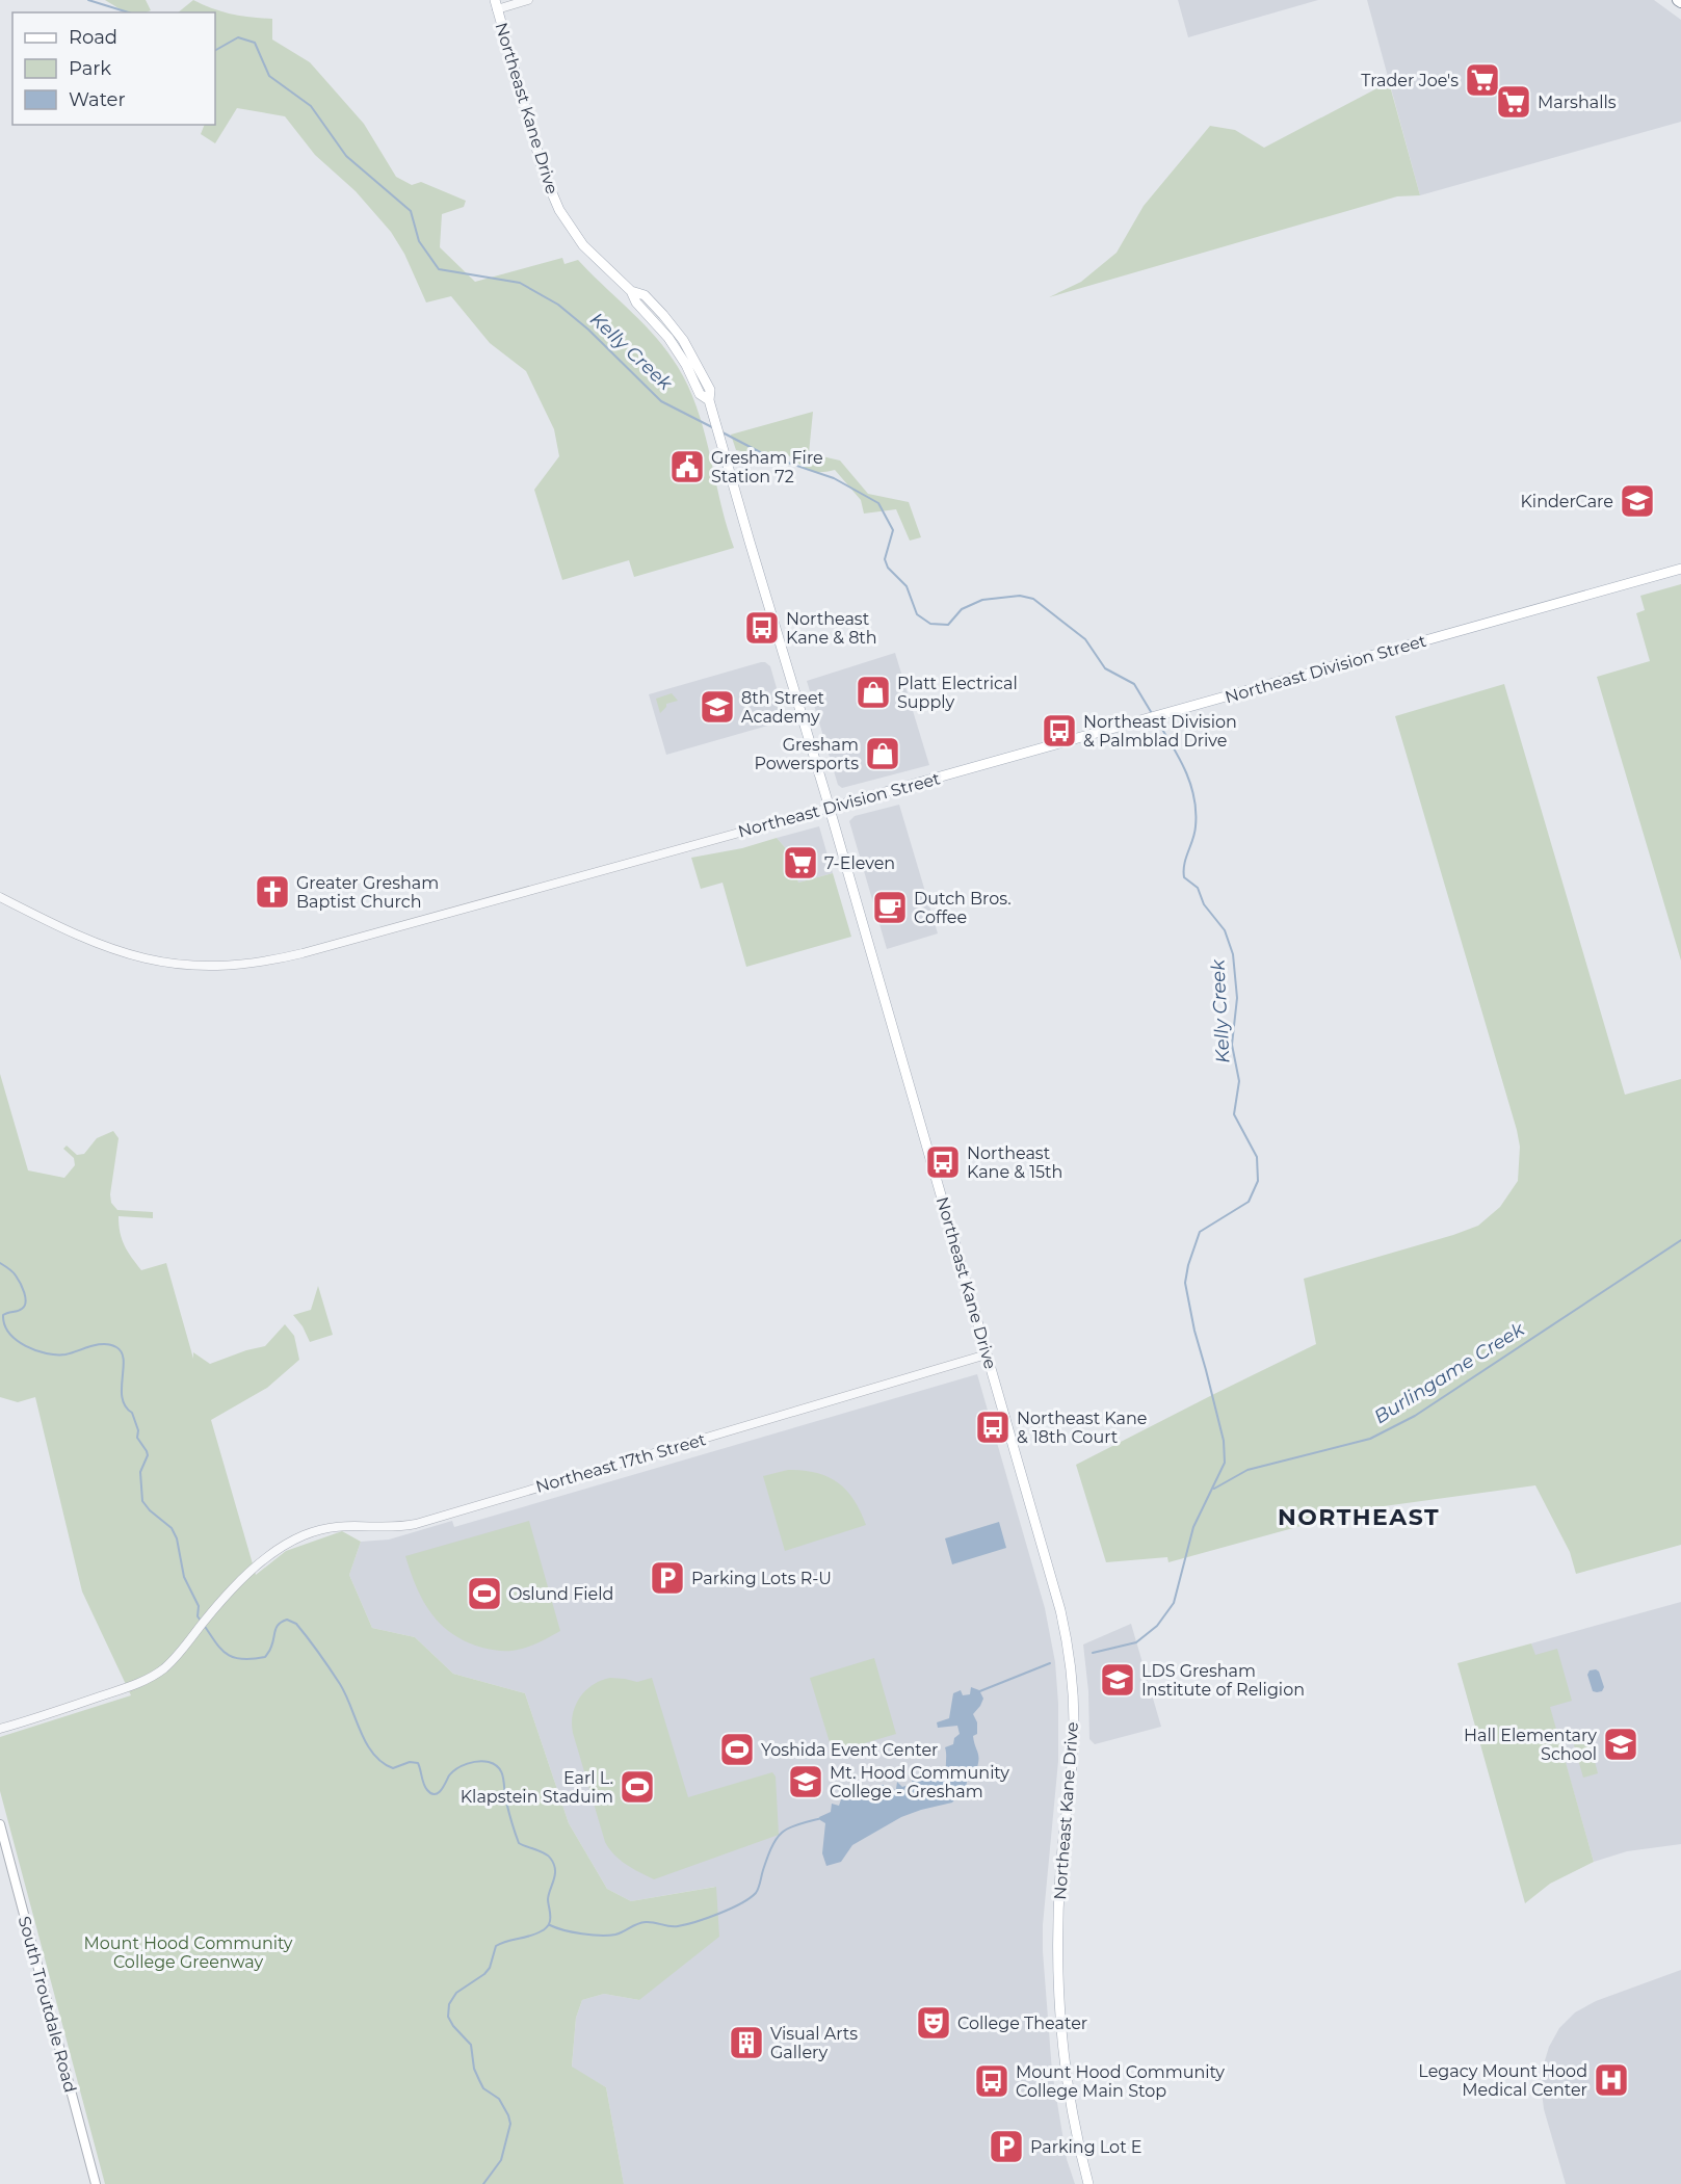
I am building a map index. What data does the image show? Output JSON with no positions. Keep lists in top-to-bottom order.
{
  "streets": {
    "main road": ["Northeast Kane Drive", "Northeast Division Street", "South Troutdale Road"],
    "street": ["Northeast 17th Street"]
  },
  "crossings": [
    ["Northeast Kane Drive", "Northeast Division Street"],
    ["Northeast Kane Drive", "Northeast 17th Street"]
  ],
  "districts": ["NORTHEAST"],
  "water": ["Kelly Creek", "Burlingame Creek"],
  "parks": ["Mount Hood Community College Greenway"],
  "places": {
    "supermarket": ["Trader Joe's", "Marshalls", "7-Eleven"],
    "public building": ["Gresham Fire Station 72"],
    "school or university": [
      "KinderCare",
      "8th Street Academy",
      "LDS Gresham Institute of Religion",
      "Hall Elementary School",
      "Mt. Hood Community College - Gresham"
    ],
    "bus stop": [
      "Northeast Kane & 8th",
      "Northeast Division & Palmblad Drive",
      "Northeast Kane & 15th",
      "Northeast Kane & 18th Court",
      "Mount Hood Community College Main Stop"
    ],
    "shop": ["Platt Electrical Supply", "Gresham Powersports"],
    "church": ["Greater Gresham Baptist Church"],
    "cafe": ["Dutch Bros. Coffee"],
    "parking": ["Parking Lots R-U", "Parking Lot E"],
    "sports": ["Oslund Field", "Yoshida Event Center", "Earl L. Klapstein Staduim"],
    "theatre": ["College Theater"],
    "building": ["Visual Arts Gallery"],
    "hospital": ["Legacy Mount Hood Medical Center"]
  },
  "legend": ["Road", "Park", "Water"]
}
